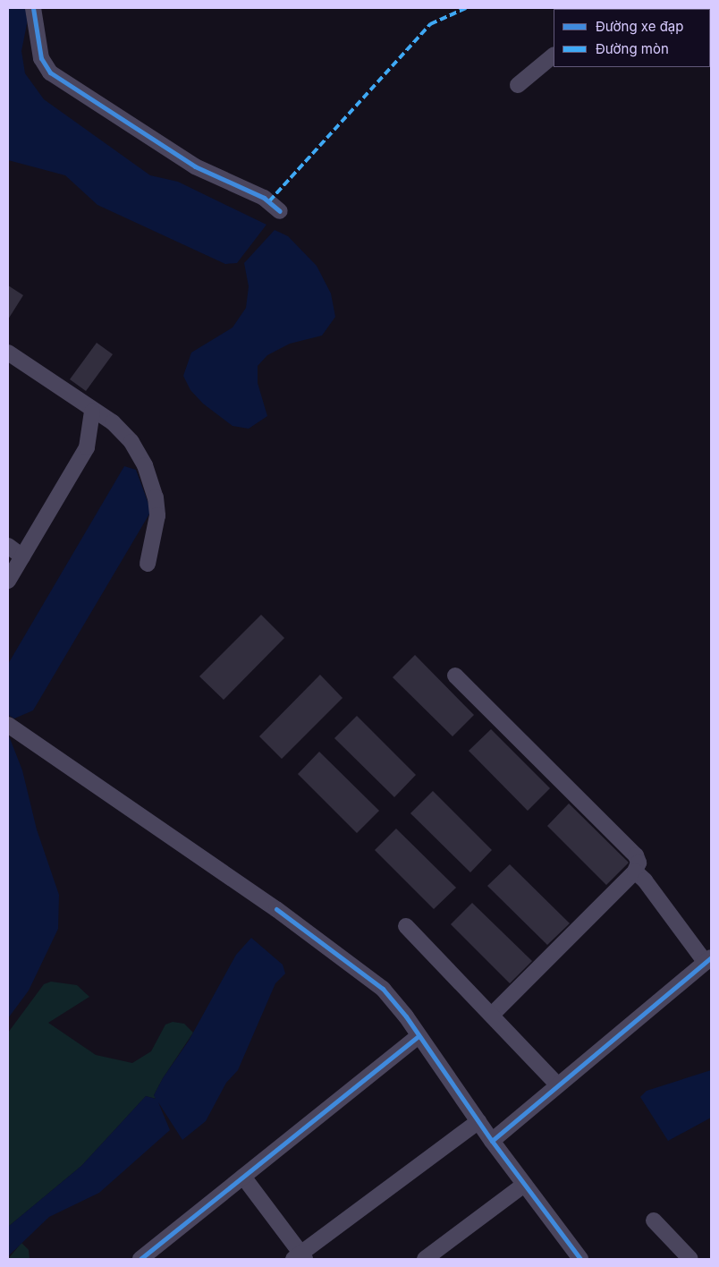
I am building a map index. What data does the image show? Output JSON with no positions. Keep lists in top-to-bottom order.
{
  "legend": ["Đường xe đạp", "Đường mòn"]
}
